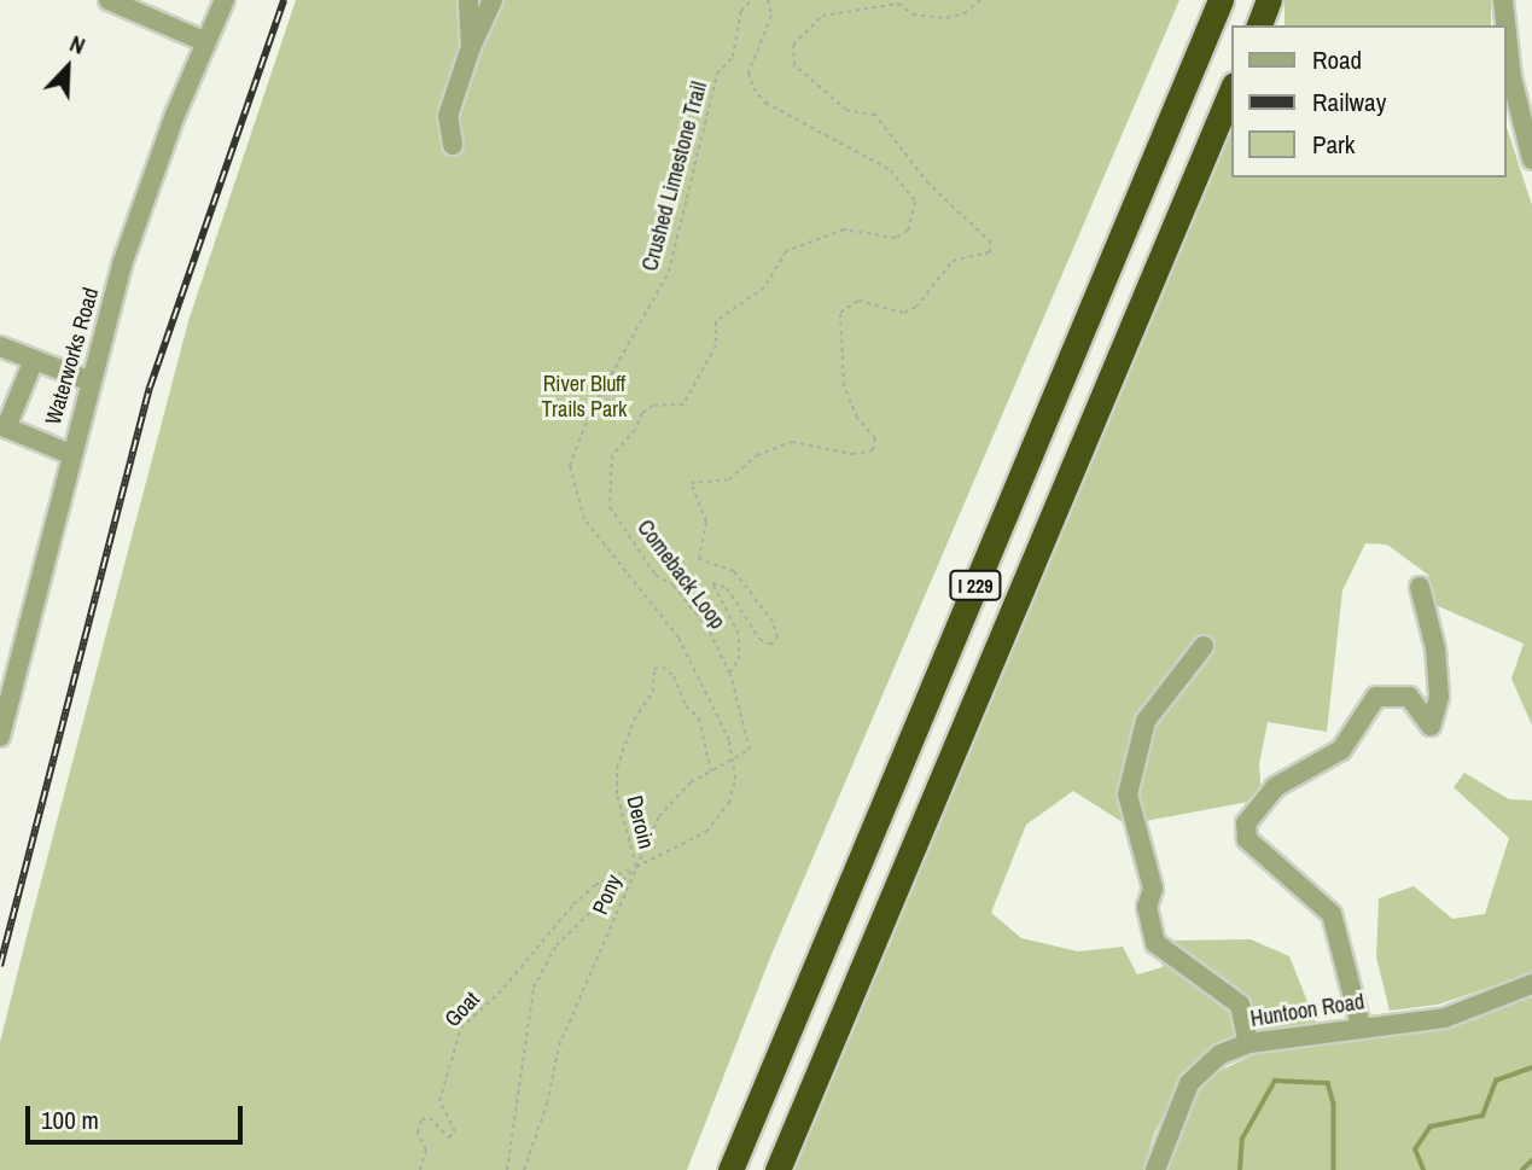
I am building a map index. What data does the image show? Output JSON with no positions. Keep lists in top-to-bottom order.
{
  "streets": {
    "highway": ["I 229"],
    "street": ["Waterworks Road", "Huntoon Road"],
    "path": [
      "Crushed Limestone Trail",
      "Comeback Loop",
      "Deroin",
      "Pony",
      "Goat"
    ]
  },
  "crossings": [
    ["Crushed Limestone Trail", "Pony"],
    ["Deroin", "Pony"],
    ["Deroin", "Goat"],
    ["Pony", "Goat"]
  ],
  "parks": ["River Bluff Trails Park"],
  "legend": ["Road", "Railway", "Park"],
  "scale_bar": "100 m",
  "north": "top right"
}
